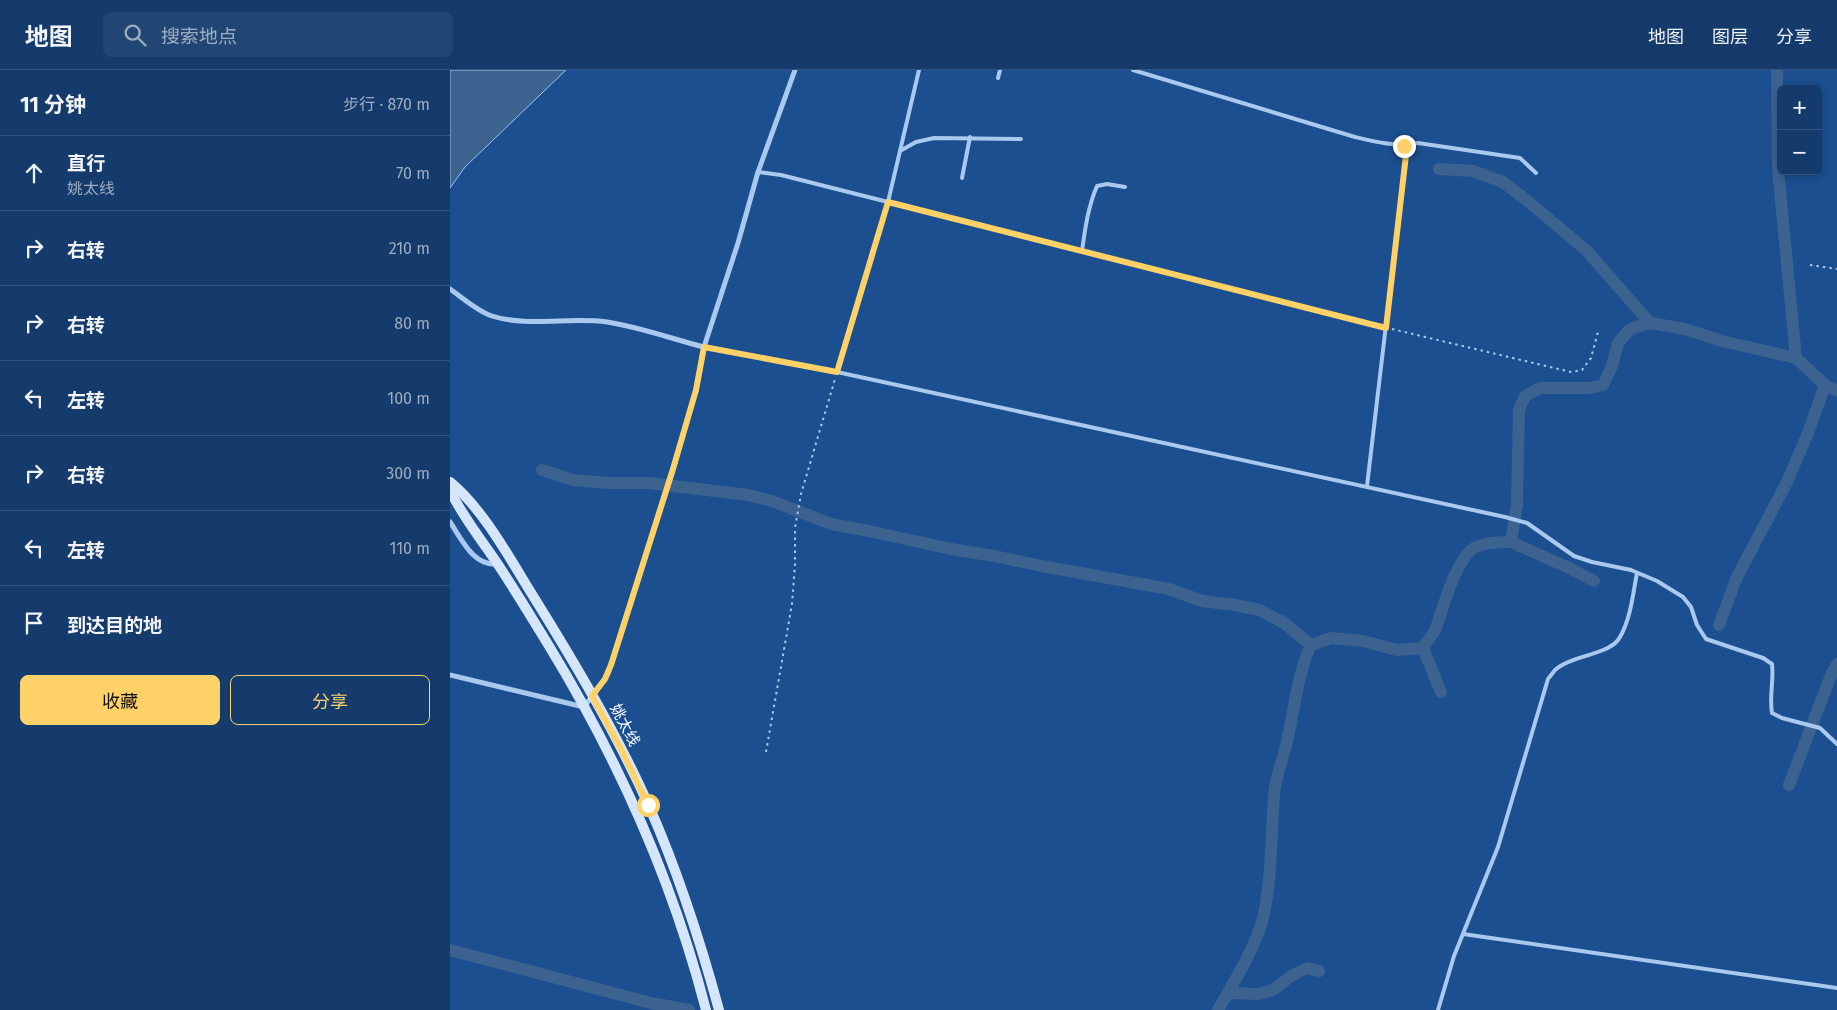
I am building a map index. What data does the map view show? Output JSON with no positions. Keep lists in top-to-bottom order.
{
  "streets": {
    "main road": ["姚太线"]
  },
  "page": {
    "header": "地图",
    "search": "搜索地点",
    "nav": ["地图", "图层", "分享"],
    "heading": ["11 分钟", "步行 · 870 m"],
    "map_buttons": ["+", "−"],
    "list": [
      ["直行", "姚太线", "70 m"],
      ["右转", "210 m"],
      ["右转", "80 m"],
      ["左转", "100 m"],
      ["右转", "300 m"],
      ["左转", "110 m"],
      "到达目的地"
    ],
    "buttons": ["收藏", "分享"]
  }
}
